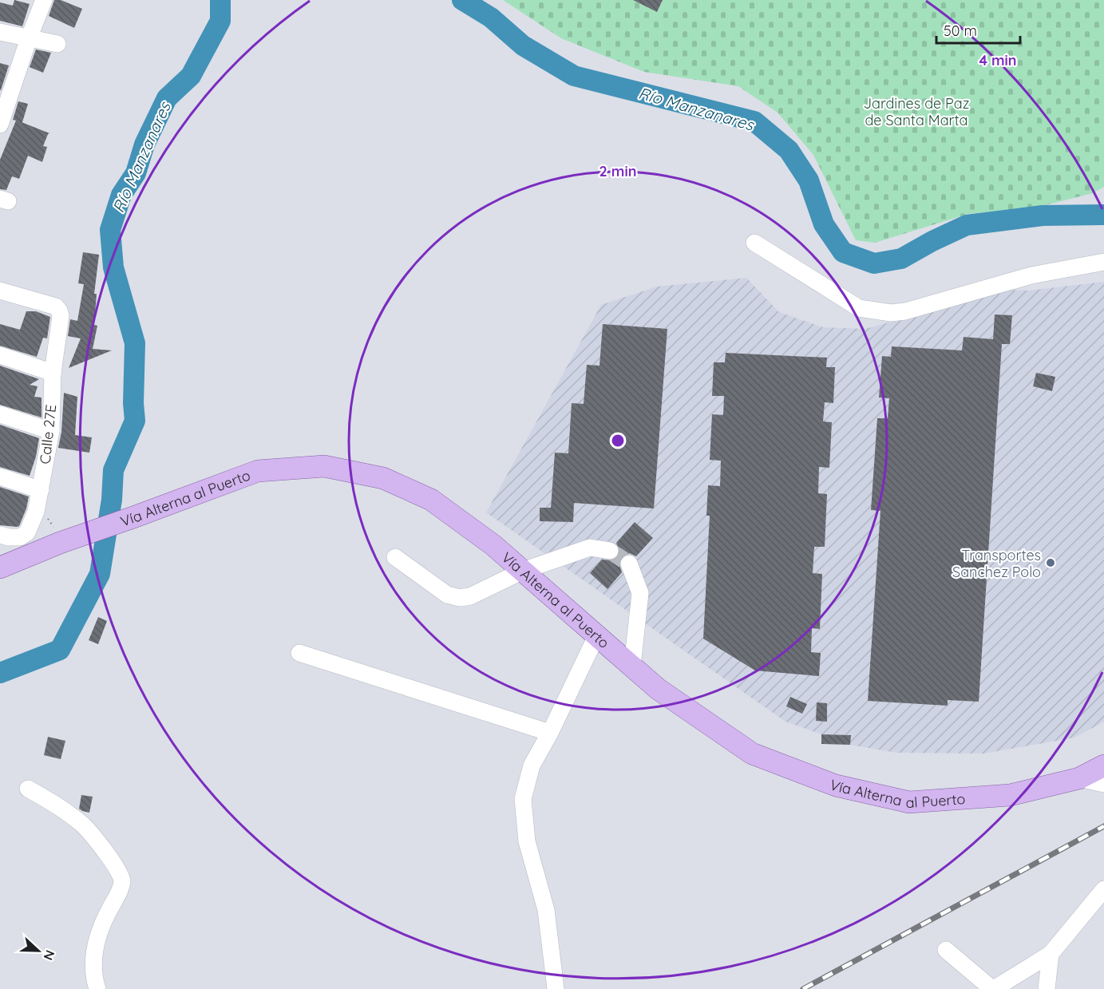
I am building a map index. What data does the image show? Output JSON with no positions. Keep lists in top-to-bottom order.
{
  "streets": {
    "main road": ["Vía Alterna al Puerto"],
    "street": ["Calle 27E"]
  },
  "water": ["Río Manzanares"],
  "parks": ["Jardines de Paz de Santa Marta"],
  "places": ["Transportes Sanchez Polo"],
  "scale_bar": "50 m",
  "north": "right",
  "rings": ["4 min", "2 min"]
}
